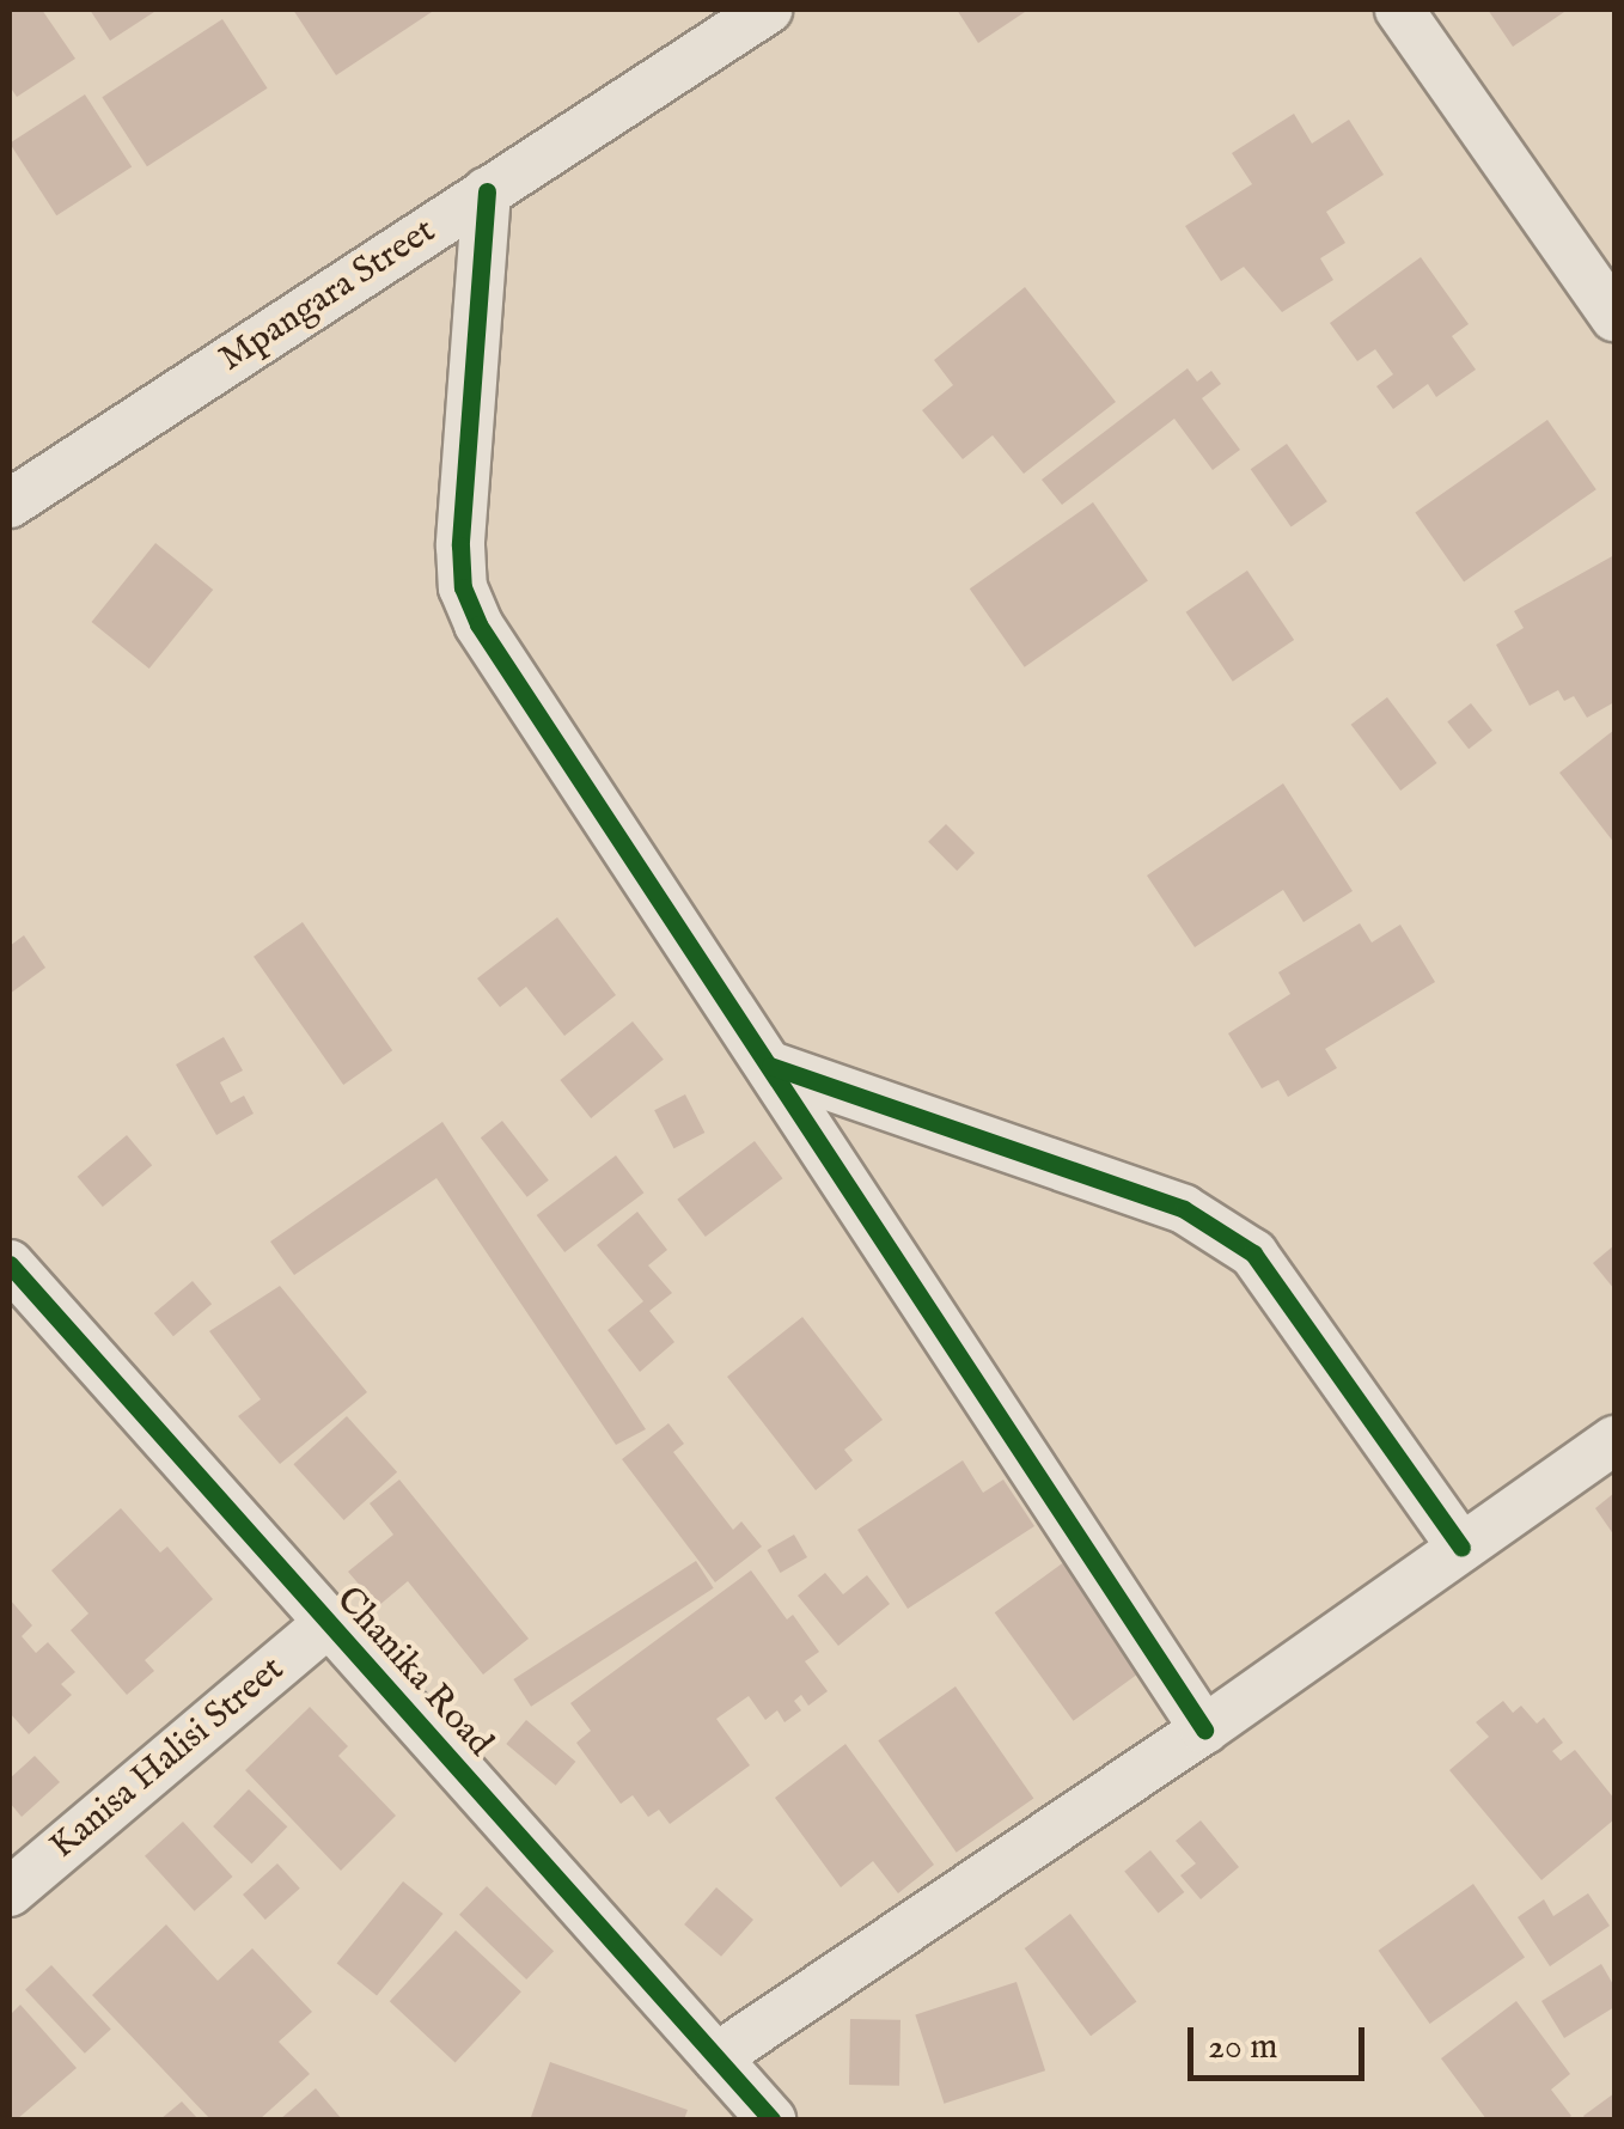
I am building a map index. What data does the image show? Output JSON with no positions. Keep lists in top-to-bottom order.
{
  "streets": {
    "street": ["Mpangara Street", "Chanika Road", "Kanisa Halisi Street"]
  },
  "crossings": [
    ["Chanika Road", "Kanisa Halisi Street"]
  ],
  "scale_bar": "20 m"
}
